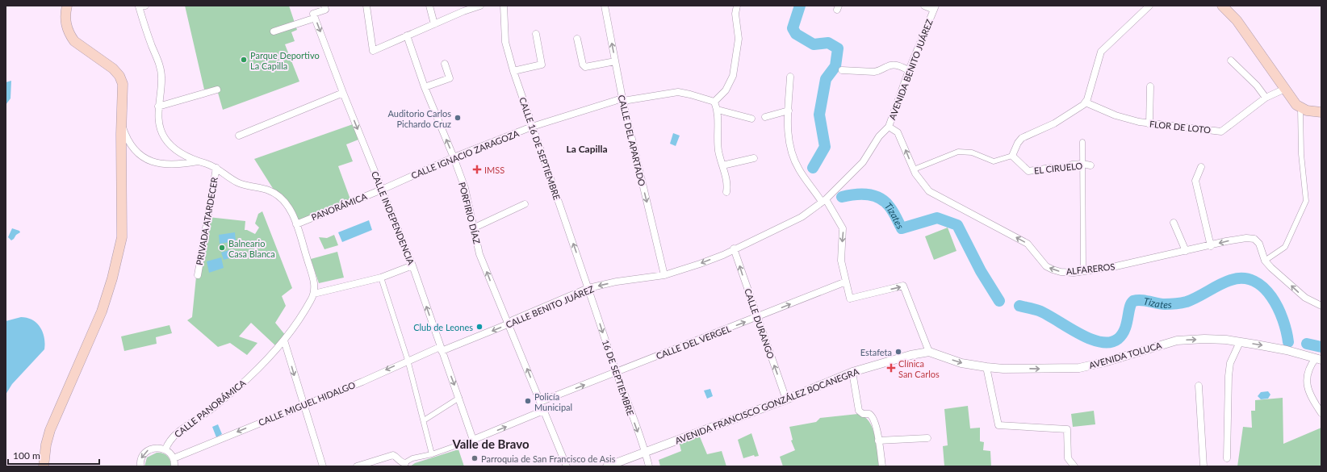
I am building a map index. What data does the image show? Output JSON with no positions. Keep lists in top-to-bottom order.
{
  "streets": {
    "street": [
      "AVENIDA BENITO JUÁREZ",
      "FLOR DE LOTO",
      "CALLE DEL APARTADO",
      "CALLE 16 DE SEPTIEMBRE",
      "CALLE IGNACIO ZARAGOZA",
      "EL CIRUELO",
      "PANORÁMICA",
      "PORFIRIO DÍAZ",
      "CALLE INDEPENDENCIA",
      "PRIVADA ATARDECER",
      "ALFAREROS",
      "CALLE BENITO JUÁREZ",
      "CALLE DURANGO",
      "CALLE DEL VERGEL",
      "AVENIDA TOLUCA",
      "16 DE SEPTIEMBRE",
      "CALLE MIGUEL HIDALGO",
      "AVENIDA FRANCISCO GONZÁLEZ BOCANEGRA",
      "CALLE PANORÁMICA"
    ]
  },
  "crossings": [
    ["AVENIDA BENITO JUÁREZ", "ALFAREROS"],
    ["AVENIDA BENITO JUÁREZ", "CALLE BENITO JUÁREZ"],
    ["AVENIDA BENITO JUÁREZ", "CALLE DURANGO"],
    ["CALLE DEL APARTADO", "CALLE IGNACIO ZARAGOZA"],
    ["CALLE DEL APARTADO", "CALLE BENITO JUÁREZ"],
    ["CALLE 16 DE SEPTIEMBRE", "CALLE IGNACIO ZARAGOZA"],
    ["CALLE 16 DE SEPTIEMBRE", "CALLE BENITO JUÁREZ"],
    ["CALLE 16 DE SEPTIEMBRE", "16 DE SEPTIEMBRE"],
    ["CALLE IGNACIO ZARAGOZA", "PANORÁMICA"],
    ["CALLE IGNACIO ZARAGOZA", "PORFIRIO DÍAZ"],
    ["CALLE IGNACIO ZARAGOZA", "CALLE INDEPENDENCIA"],
    ["PANORÁMICA", "CALLE INDEPENDENCIA"],
    ["PORFIRIO DÍAZ", "CALLE BENITO JUÁREZ"],
    ["PORFIRIO DÍAZ", "CALLE DEL VERGEL"],
    ["CALLE INDEPENDENCIA", "CALLE BENITO JUÁREZ"],
    ["CALLE INDEPENDENCIA", "CALLE MIGUEL HIDALGO"],
    ["CALLE BENITO JUÁREZ", "CALLE DURANGO"],
    ["CALLE BENITO JUÁREZ", "16 DE SEPTIEMBRE"],
    ["CALLE BENITO JUÁREZ", "CALLE MIGUEL HIDALGO"],
    ["CALLE DURANGO", "CALLE DEL VERGEL"],
    ["CALLE DURANGO", "AVENIDA FRANCISCO GONZÁLEZ BOCANEGRA"],
    ["CALLE DEL VERGEL", "16 DE SEPTIEMBRE"],
    ["AVENIDA TOLUCA", "AVENIDA FRANCISCO GONZÁLEZ BOCANEGRA"],
    ["16 DE SEPTIEMBRE", "AVENIDA FRANCISCO GONZÁLEZ BOCANEGRA"]
  ],
  "one_way": [
    "CALLE 16 DE SEPTIEMBRE",
    "PORFIRIO DÍAZ",
    "ALFAREROS",
    "CALLE BENITO JUÁREZ",
    "CALLE DURANGO",
    "CALLE DEL VERGEL",
    "AVENIDA TOLUCA",
    "16 DE SEPTIEMBRE",
    "CALLE MIGUEL HIDALGO"
  ],
  "districts": ["La Capilla", "Valle de Bravo"],
  "water": ["Tizates"],
  "places": {
    "other": [
      "Parque Deportivo La Capilla",
      "Auditorio Carlos Pichardo Cruz",
      "Balneario Casa Blanca",
      "Club de Leones",
      "Estafeta",
      "Policía Municipal",
      "Parroquia de San Francisco de Asis"
    ],
    "health": ["IMSS", "Clínica San Carlos"]
  },
  "scale_bar": "100 m"
}
